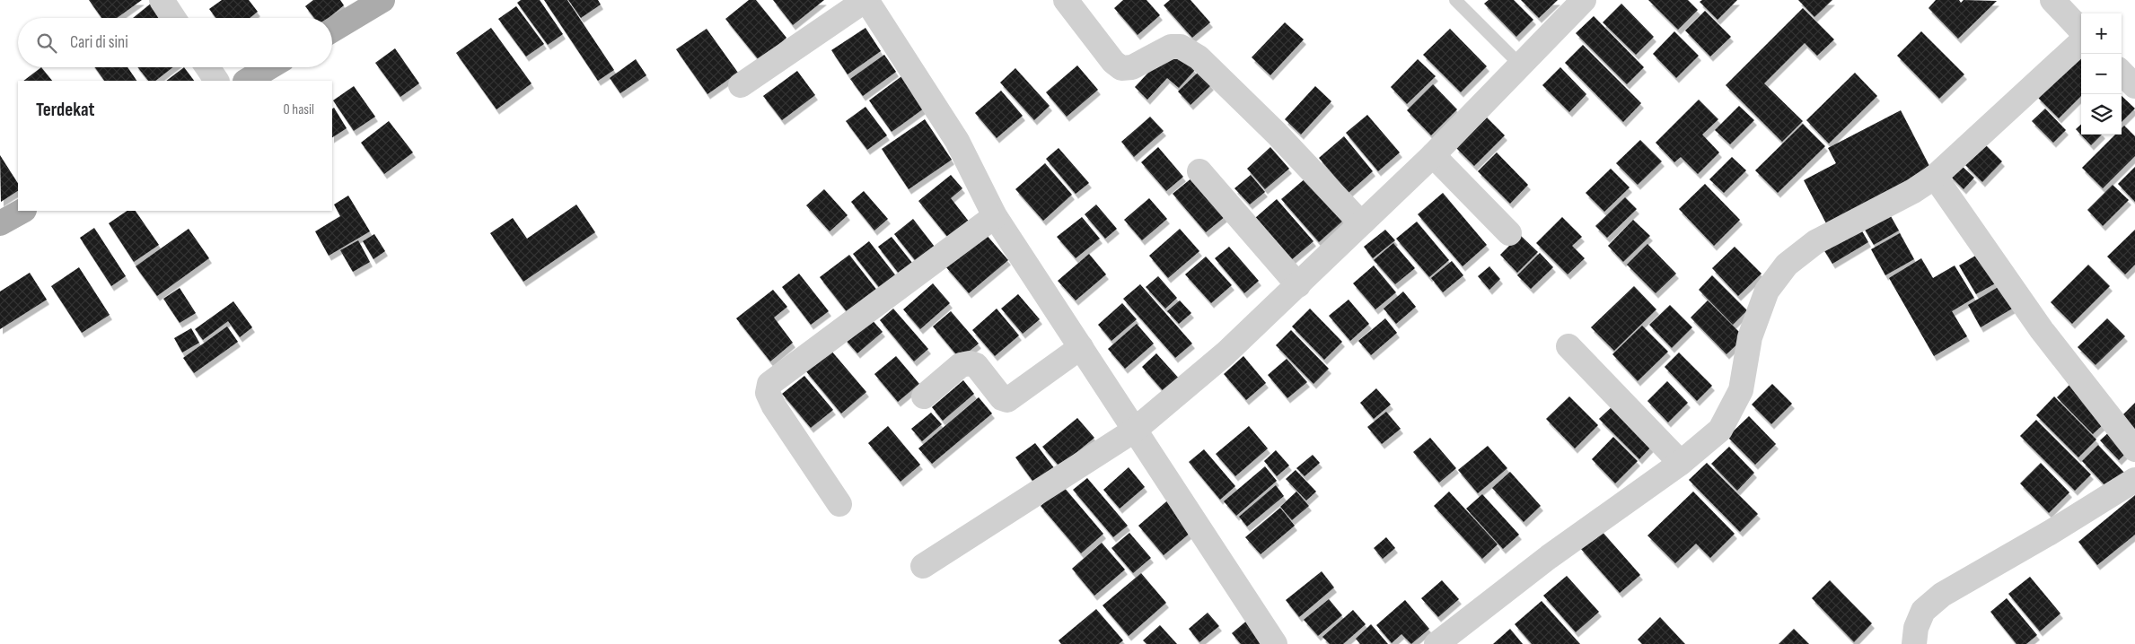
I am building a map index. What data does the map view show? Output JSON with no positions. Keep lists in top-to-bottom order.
{
  "page": {
    "map_buttons": ["+", "−"],
    "search": "Cari di sini",
    "heading": ["Terdekat", "0 hasil"]
  }
}
